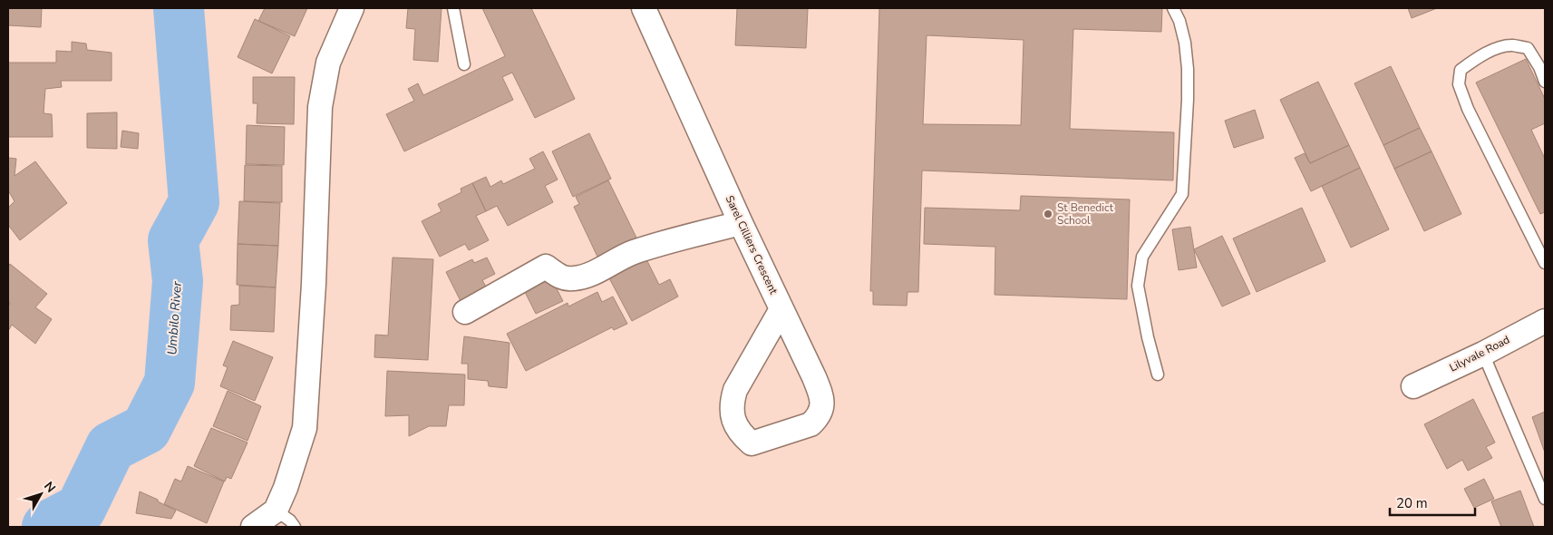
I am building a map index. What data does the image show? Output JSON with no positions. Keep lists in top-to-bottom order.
{
  "streets": {
    "street": ["Sarel Cilliers Crescent", "Lilyvale Road"]
  },
  "water": ["Umbilo River"],
  "places": ["St Benedict School"],
  "scale_bar": "20 m",
  "north": "top right"
}
